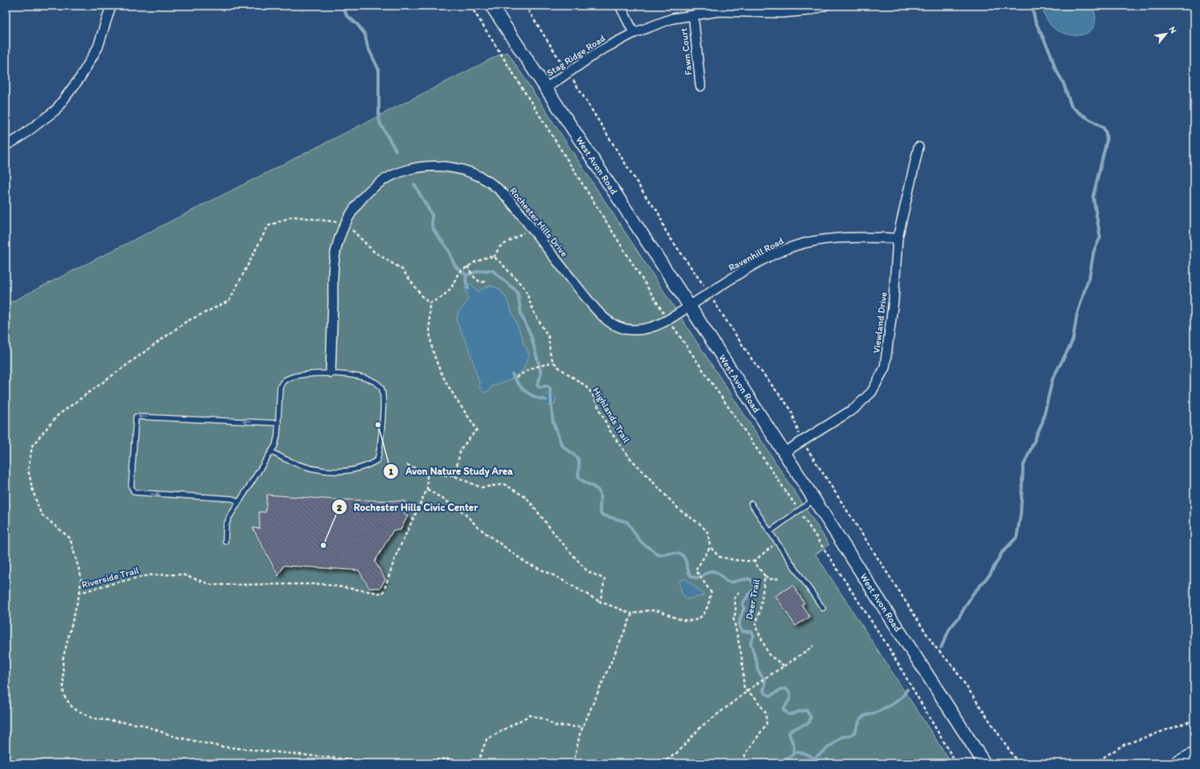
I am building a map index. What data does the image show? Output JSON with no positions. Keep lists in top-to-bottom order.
{
  "streets": {
    "street": [
      "Fawn Court",
      "Stag Ridge Road",
      "West Avon Road",
      "Rochester Hills Drive",
      "Ravenhill Road",
      "Viewland Drive"
    ],
    "path": ["Highlands Trail", "Riverside Trail", "Deer Trail"]
  },
  "crossings": [
    ["Fawn Court", "Stag Ridge Road"],
    ["Stag Ridge Road", "West Avon Road"],
    ["West Avon Road", "Rochester Hills Drive"],
    ["West Avon Road", "Ravenhill Road"],
    ["West Avon Road", "Viewland Drive"],
    ["Rochester Hills Drive", "Ravenhill Road"],
    ["Ravenhill Road", "Viewland Drive"]
  ],
  "places": ["Avon Nature Study Area", "Rochester Hills Civic Center"],
  "north": "top right"
}
